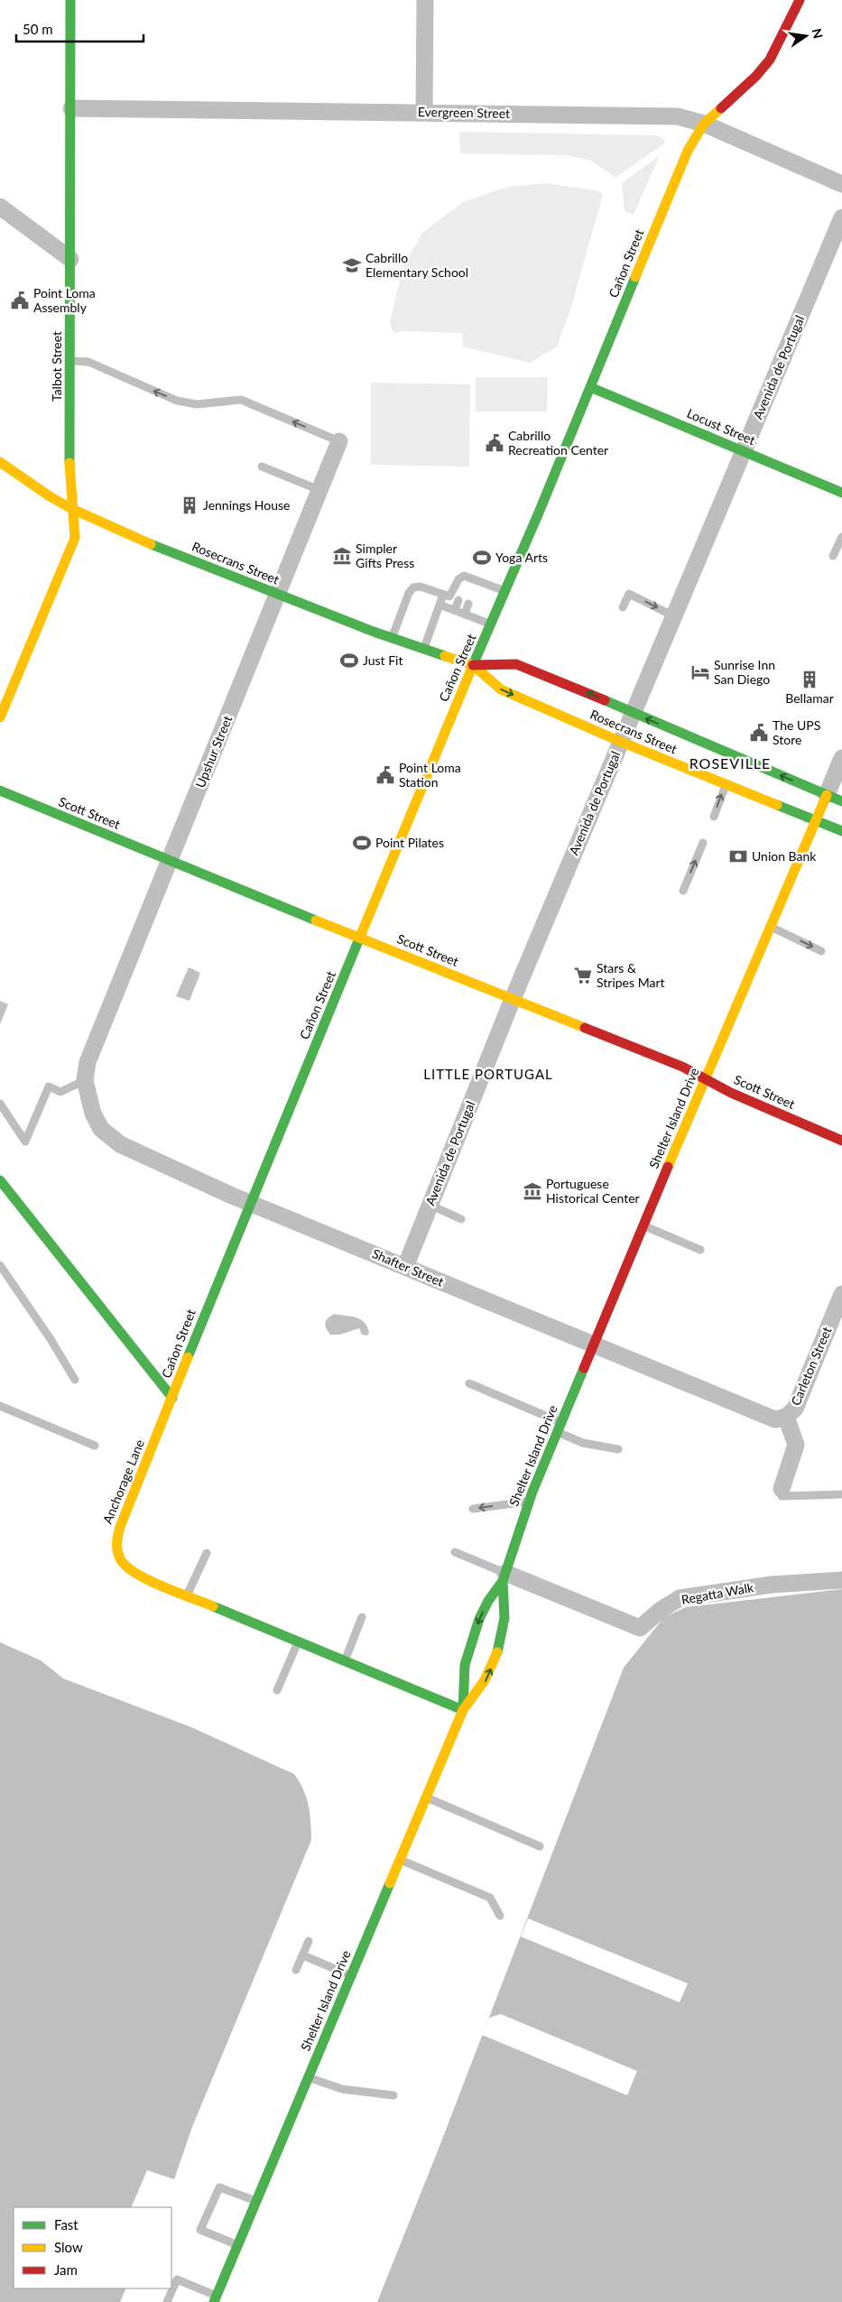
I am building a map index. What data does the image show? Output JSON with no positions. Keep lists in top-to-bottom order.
{
  "streets": {
    "main road": [
      "Cañon Street",
      "Talbot Street",
      "Locust Street",
      "Rosecrans Street",
      "Scott Street",
      "Shelter Island Drive",
      "Anchorage Lane"
    ],
    "street": [
      "Evergreen Street",
      "Avenida de Portugal",
      "Upshur Street",
      "Shafter Street",
      "Carleton Street",
      "Regatta Walk"
    ]
  },
  "crossings": [
    ["Evergreen Street", "Cañon Street"],
    ["Evergreen Street", "Talbot Street"],
    ["Cañon Street", "Locust Street"],
    ["Cañon Street", "Rosecrans Street"],
    ["Cañon Street", "Scott Street"],
    ["Cañon Street", "Shafter Street"],
    ["Cañon Street", "Anchorage Lane"],
    ["Talbot Street", "Rosecrans Street"],
    ["Avenida de Portugal", "Locust Street"],
    ["Avenida de Portugal", "Rosecrans Street"],
    ["Avenida de Portugal", "Scott Street"],
    ["Avenida de Portugal", "Shafter Street"],
    ["Rosecrans Street", "Upshur Street"],
    ["Rosecrans Street", "Shelter Island Drive"],
    ["Upshur Street", "Scott Street"],
    ["Upshur Street", "Shafter Street"],
    ["Scott Street", "Shelter Island Drive"],
    ["Shelter Island Drive", "Shafter Street"],
    ["Shelter Island Drive", "Anchorage Lane"],
    ["Shelter Island Drive", "Regatta Walk"],
    ["Shafter Street", "Carleton Street"]
  ],
  "districts": ["ROSEVILLE", "LITTLE PORTUGAL"],
  "places": {
    "school or university": ["Cabrillo Elementary School"],
    "public building": [
      "Point Loma Assembly",
      "Cabrillo Recreation Center",
      "The UPS Store",
      "Point Loma Station"
    ],
    "building": ["Jennings House", "Bellamar"],
    "museum": ["Simpler Gifts Press", "Portuguese Historical Center"],
    "sports": ["Yoga Arts", "Just Fit", "Point Pilates"],
    "hotel": ["Sunrise Inn San Diego"],
    "bank": ["Union Bank"],
    "supermarket": ["Stars & Stripes Mart"]
  },
  "legend": ["Fast", "Slow", "Jam"],
  "scale_bar": "50 m",
  "north": "right"
}
